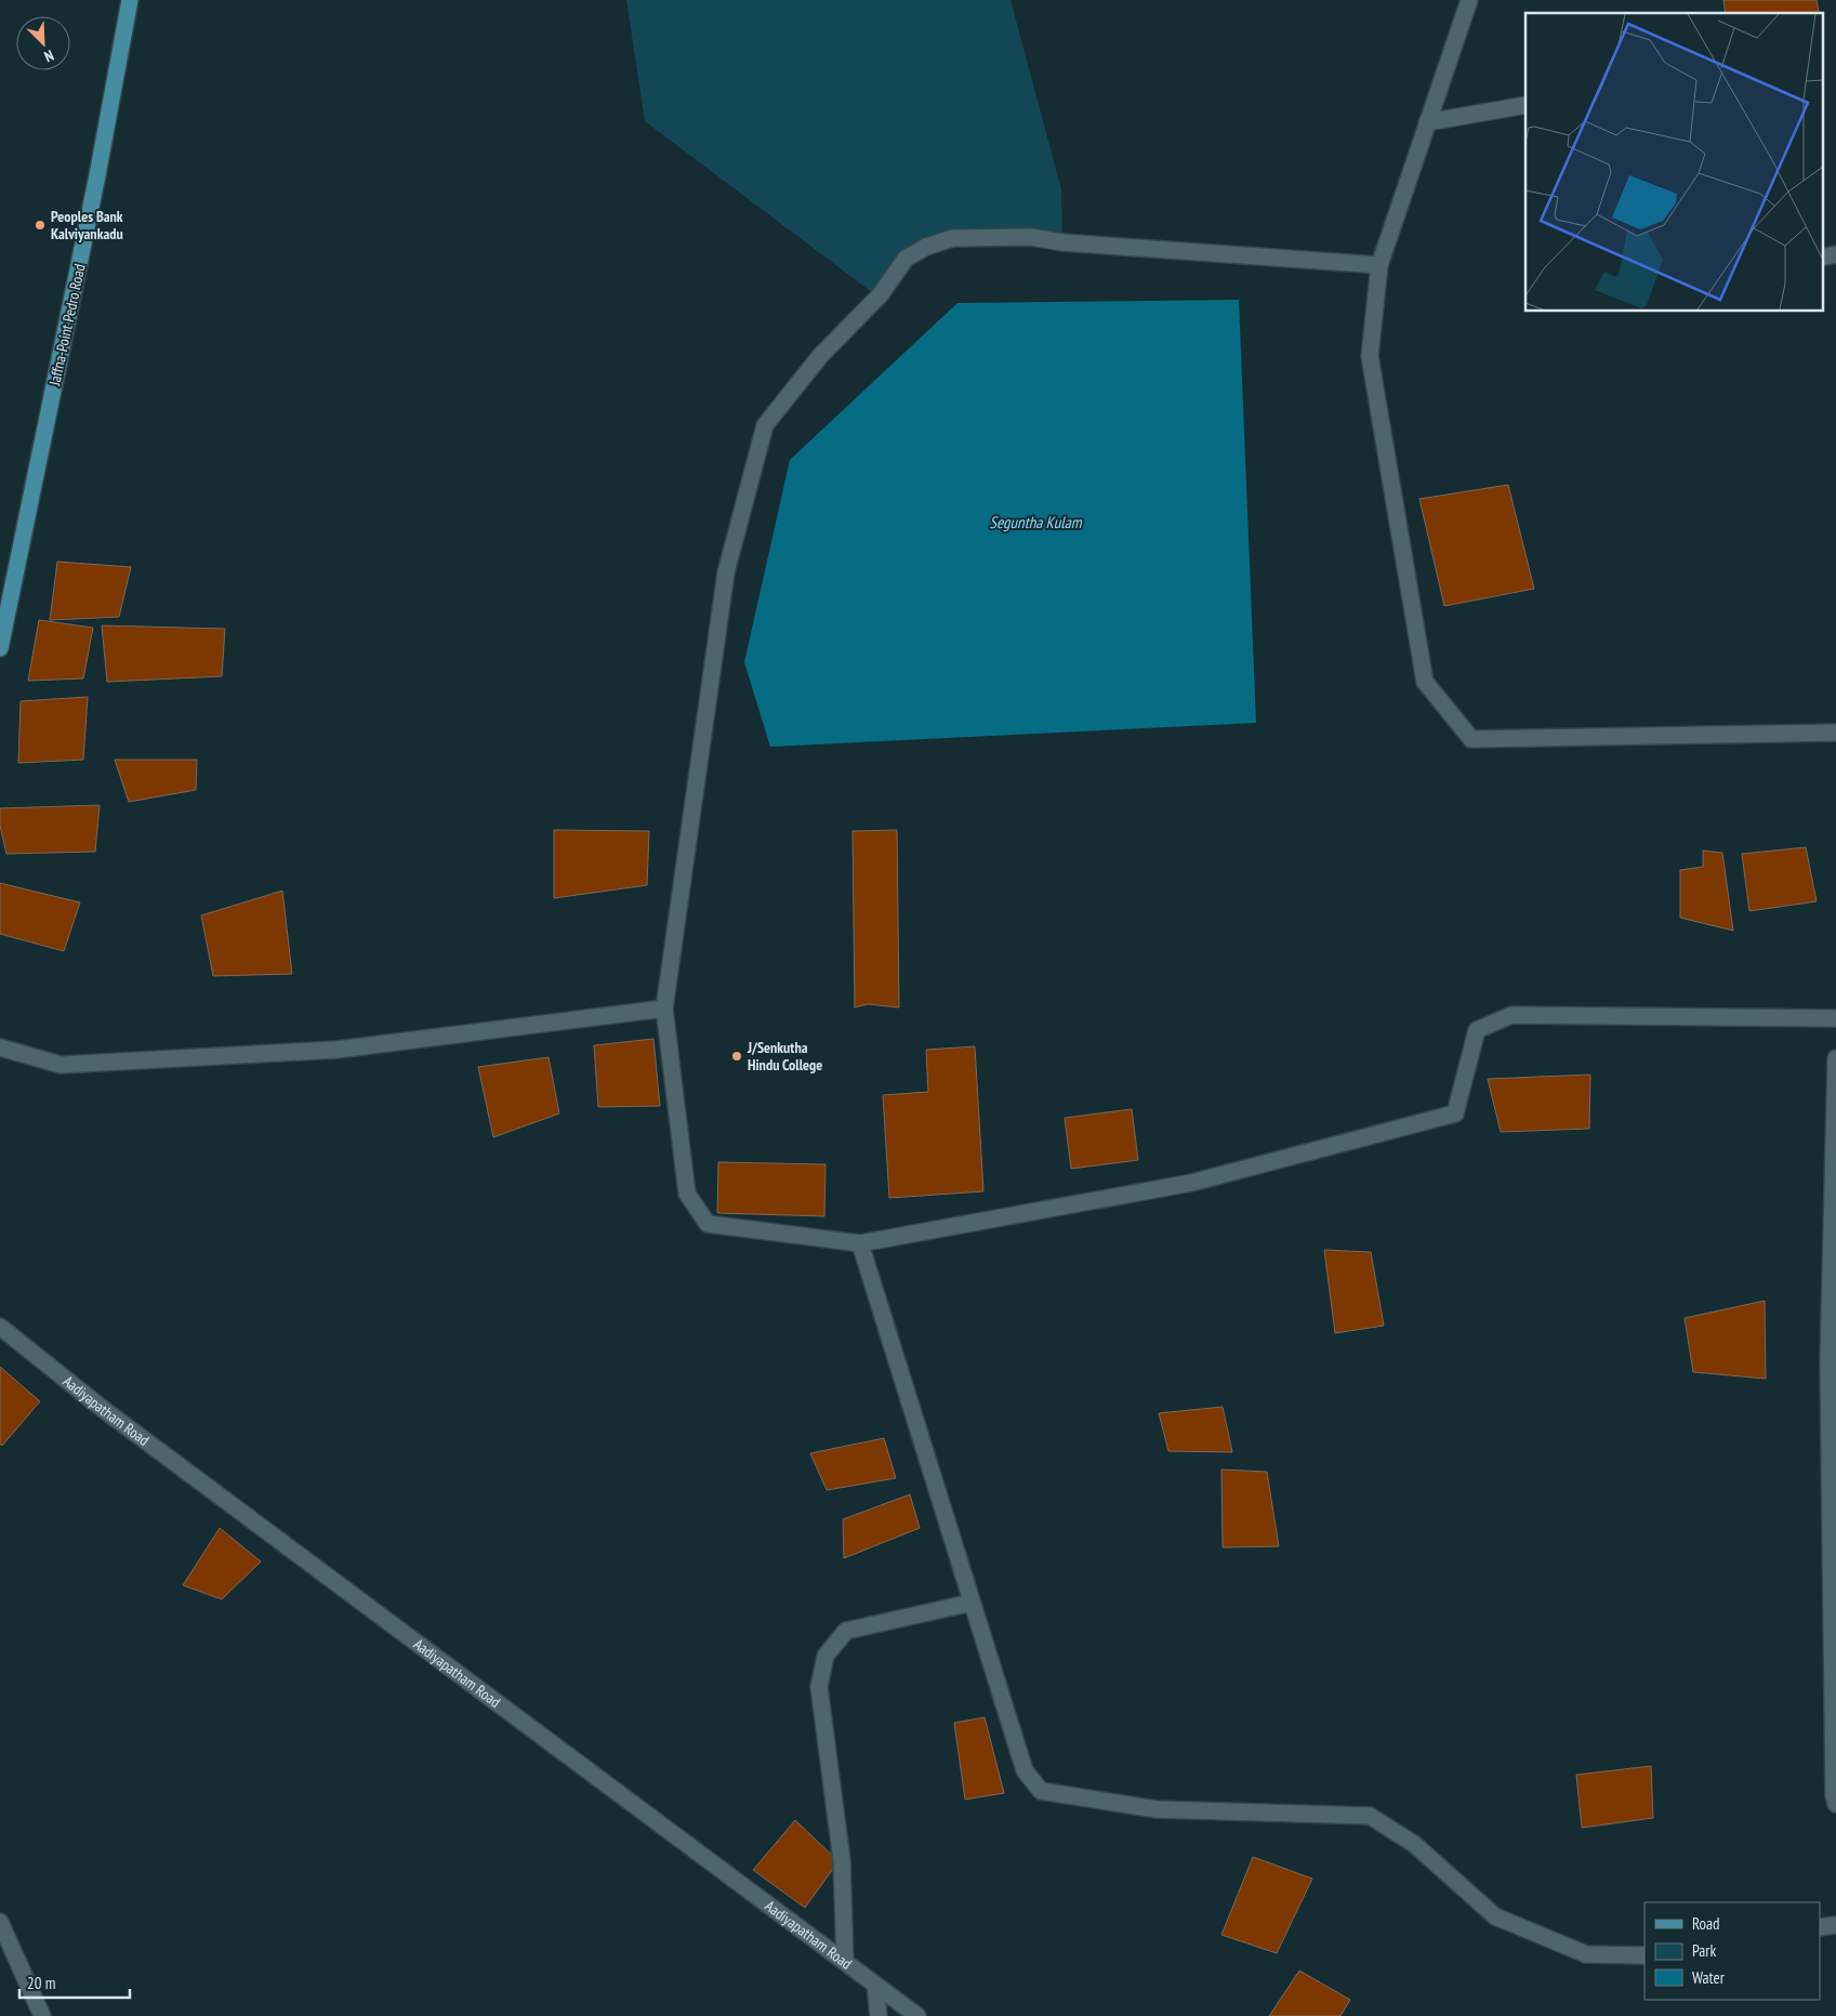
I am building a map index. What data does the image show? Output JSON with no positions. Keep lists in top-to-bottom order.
{
  "streets": {
    "main road": ["Jaffna-Point Pedro Road"],
    "street": ["Aadiyapatham Road"]
  },
  "water": ["Seguntha Kulam"],
  "places": ["Peoples Bank Kalviyankadu", "J/Senkutha Hindu College"],
  "legend": ["Road", "Park", "Water"],
  "scale_bar": "20 m",
  "north": "bottom right"
}
